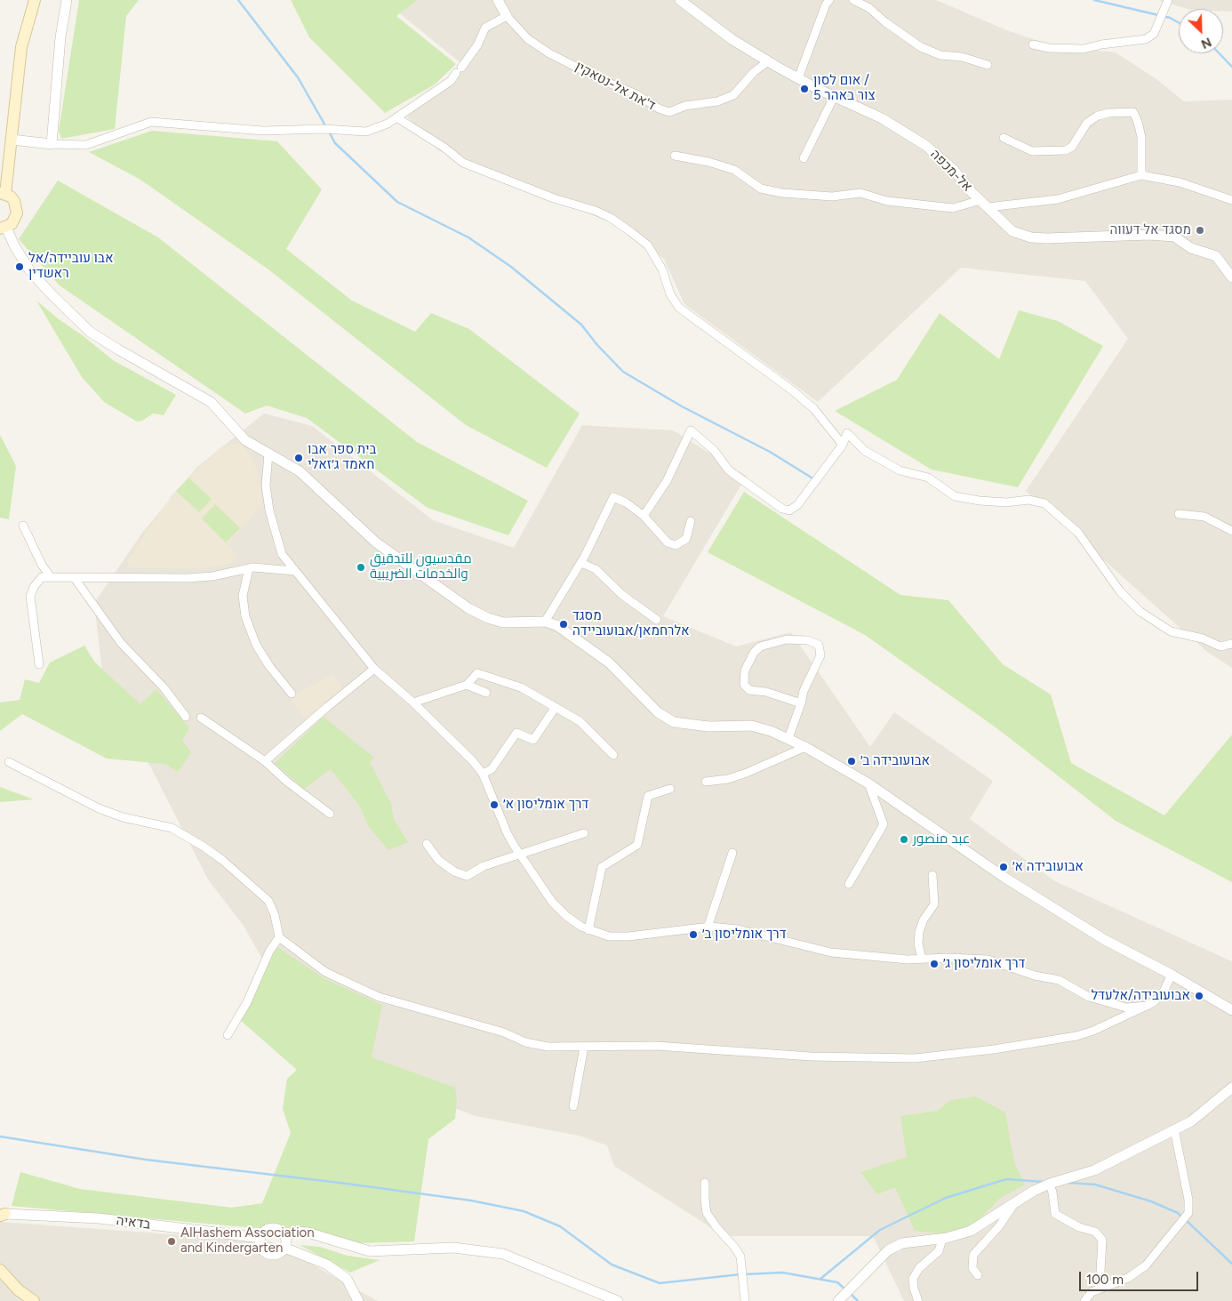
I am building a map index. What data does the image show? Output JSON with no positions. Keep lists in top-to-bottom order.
{
  "streets": {
    "street": ["ד'את אל-נטאקין", "אל-מכפה", "בדאיה"]
  },
  "crossings": [
    ["ד'את אל-נטאקין", "אל-מכפה"]
  ],
  "places": [
    "אום לסון / צור באהר 5",
    "מסגד אל דעווה",
    "אבו עוביידה/אל ראשדין",
    "בית ספר אבו חאמד ג׳זאלי",
    "مقدسيون للتدقيق والخدمات الضريبية",
    "מסגד אלרחמאן/אבועוביידה",
    "אבועובידה ב׳",
    "דרך אומליסון א׳",
    "عبد منصور",
    "אבועובידה א׳",
    "דרך אומליסון ב׳",
    "דרך אומליסון ג׳",
    "אבועובידה/אלעדל",
    "AlHashem Association and Kindergarten"
  ],
  "scale_bar": "100 m",
  "north": "bottom right"
}
